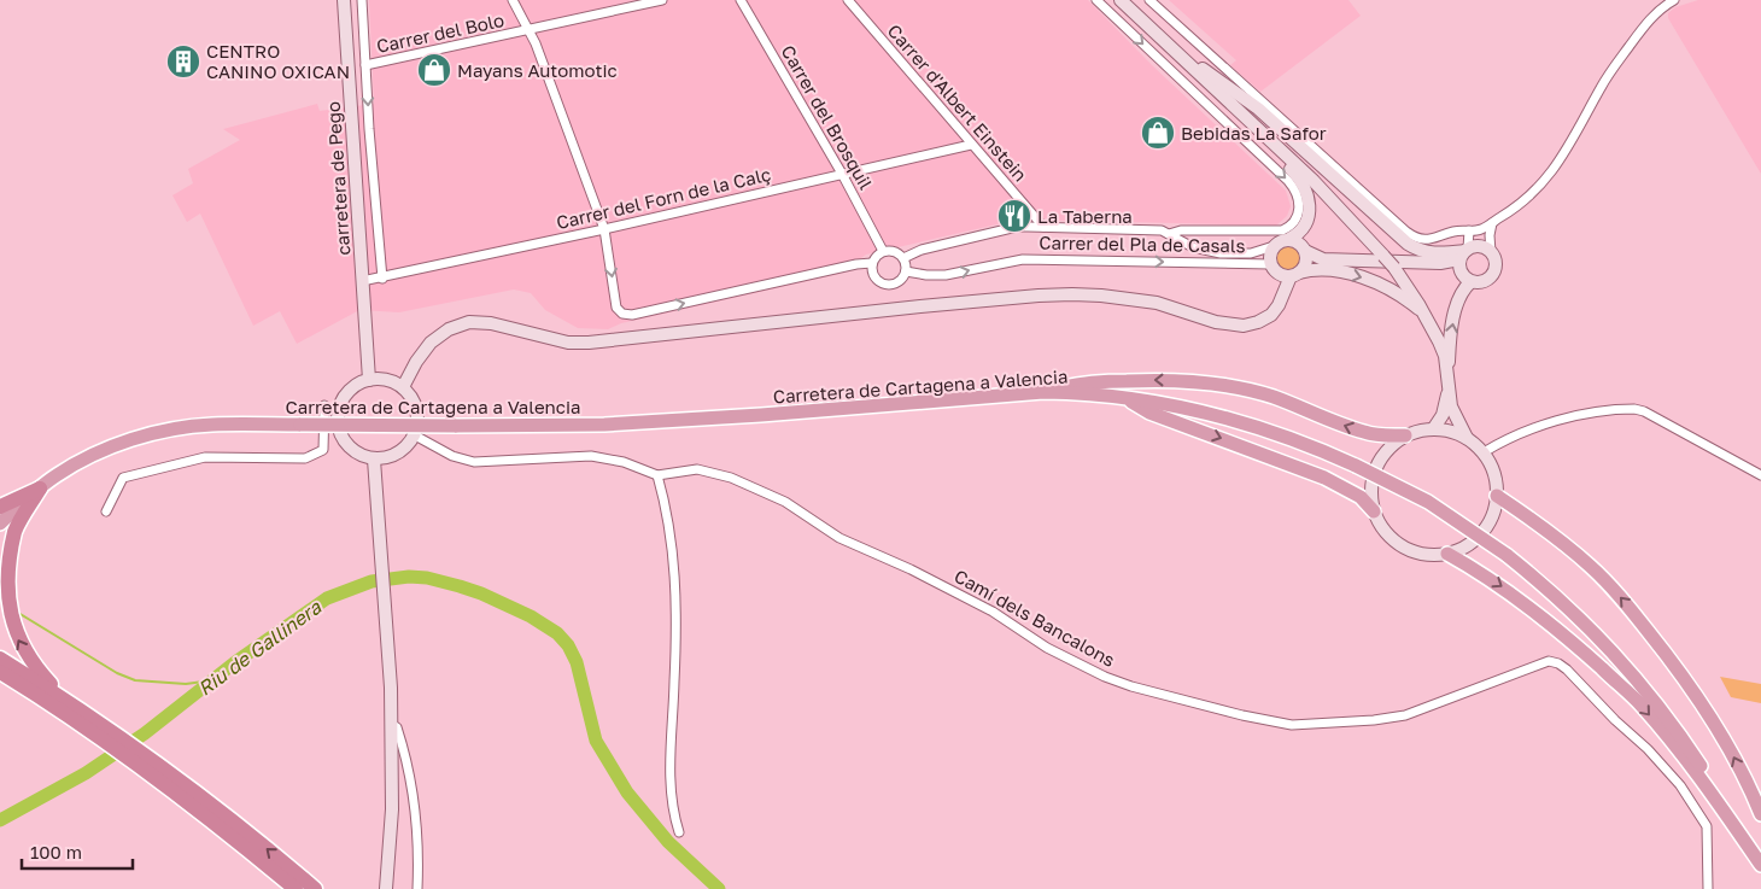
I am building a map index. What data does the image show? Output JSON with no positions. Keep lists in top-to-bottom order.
{
  "streets": {
    "highway": ["Carretera de Cartagena a Valencia"],
    "main road": ["carretera de Pego"],
    "street": [
      "Carrer del Bolo",
      "Carrer d'Albert Einstein",
      "Carrer del Brosquil",
      "Carrer del Forn de la Calç",
      "Carrer del Pla de Casals",
      "Camí dels Bancalons"
    ]
  },
  "crossings": [
    ["Carrer d'Albert Einstein", "Carrer del Forn de la Calç"],
    ["Carrer d'Albert Einstein", "Carrer del Pla de Casals"],
    ["Carrer del Brosquil", "Carrer del Forn de la Calç"],
    ["Carrer del Brosquil", "Carrer del Pla de Casals"],
    ["carretera de Pego", "Carrer del Forn de la Calç"]
  ],
  "water": ["Riu de Gallinera"],
  "places": {
    "building": ["CENTRO CANINO OXICAN"],
    "shop": ["Mayans Automotic", "Bebidas La Safor"],
    "restaurant": ["La Taberna"]
  },
  "scale_bar": "100 m"
}
